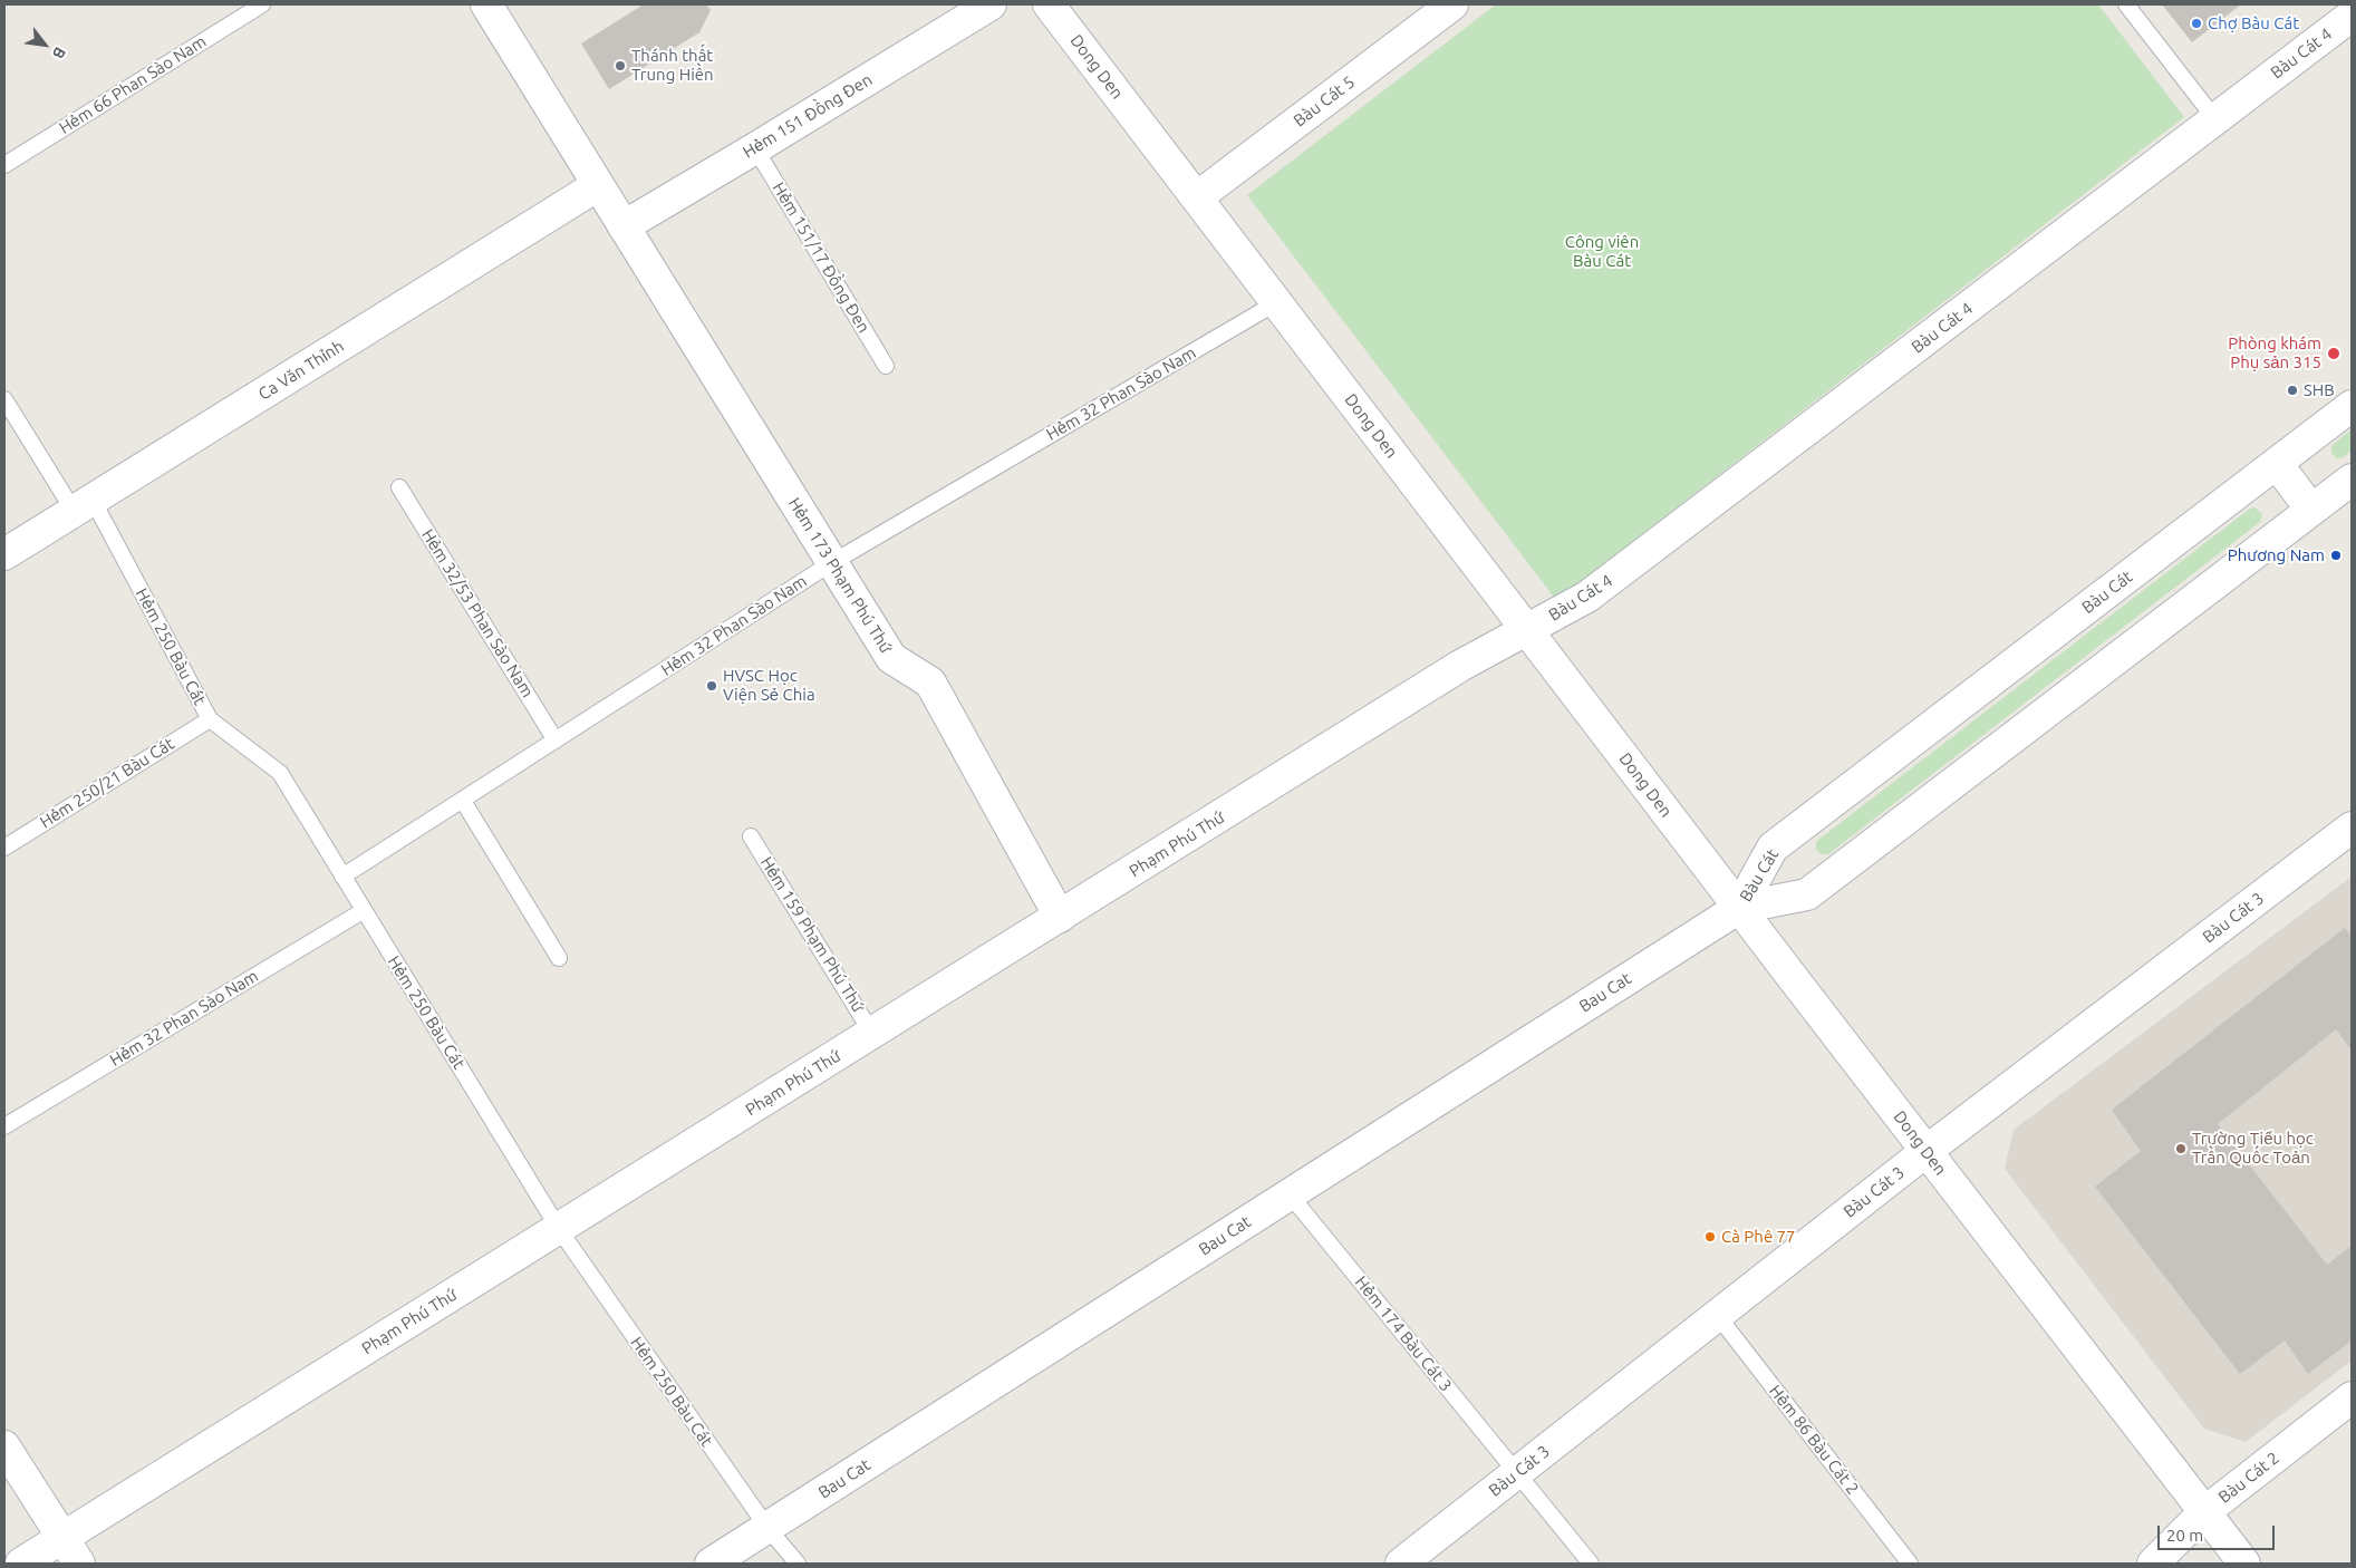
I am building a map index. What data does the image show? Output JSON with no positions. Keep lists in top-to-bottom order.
{
  "streets": {
    "street": [
      "Bàu Cát 4",
      "Dong Den",
      "Bàu Cát 5",
      "Hẻm 151 Đồng Đen",
      "Ca Văn Thỉnh",
      "Hẻm 173 Phạm Phú Thứ",
      "Bàu Cát",
      "Phạm Phú Thứ",
      "Bàu Cát 3",
      "Bau Cat",
      "Bàu Cát 2"
    ],
    "lane": [
      "Hẻm 66 Phan Sào Nam",
      "Hẻm 151/17 Đồng Đen",
      "Hẻm 32 Phan Sào Nam",
      "Hẻm 32/53 Phan Sào Nam",
      "Hẻm 250 Bàu Cát",
      "Hẻm 250/21 Bàu Cát",
      "Hẻm 159 Phạm Phú Thứ",
      "Hẻm 174 Bàu Cát 3",
      "Hẻm 86 Bàu Cát 2"
    ]
  },
  "crossings": [
    ["Bàu Cát 4", "Dong Den"],
    ["Bàu Cát 4", "Phạm Phú Thứ"],
    ["Dong Den", "Bàu Cát 5"],
    ["Dong Den", "Hẻm 32 Phan Sào Nam"],
    ["Dong Den", "Bàu Cát"],
    ["Dong Den", "Phạm Phú Thứ"],
    ["Dong Den", "Bàu Cát 3"],
    ["Dong Den", "Bau Cat"],
    ["Dong Den", "Bàu Cát 2"],
    ["Hẻm 151 Đồng Đen", "Hẻm 151/17 Đồng Đen"],
    ["Hẻm 151 Đồng Đen", "Hẻm 173 Phạm Phú Thứ"],
    ["Ca Văn Thỉnh", "Hẻm 173 Phạm Phú Thứ"],
    ["Ca Văn Thỉnh", "Hẻm 250 Bàu Cát"],
    ["Hẻm 32 Phan Sào Nam", "Hẻm 173 Phạm Phú Thứ"],
    ["Hẻm 32 Phan Sào Nam", "Hẻm 32/53 Phan Sào Nam"],
    ["Hẻm 32 Phan Sào Nam", "Hẻm 250 Bàu Cát"],
    ["Hẻm 173 Phạm Phú Thứ", "Phạm Phú Thứ"],
    ["Bàu Cát", "Bau Cat"],
    ["Hẻm 250 Bàu Cát", "Hẻm 250/21 Bàu Cát"],
    ["Hẻm 250 Bàu Cát", "Phạm Phú Thứ"],
    ["Hẻm 250 Bàu Cát", "Bau Cat"],
    ["Phạm Phú Thứ", "Hẻm 159 Phạm Phú Thứ"],
    ["Bàu Cát 3", "Hẻm 174 Bàu Cát 3"],
    ["Bàu Cát 3", "Hẻm 86 Bàu Cát 2"],
    ["Bau Cat", "Hẻm 174 Bàu Cát 3"]
  ],
  "parks": ["Công viên Bàu Cát"],
  "places": [
    "Chợ Bàu Cát",
    "Thánh thất Trung Hiền",
    "Phòng khám Phụ sản 315",
    "SHB",
    "Phương Nam",
    "HVSC Học Viện Sẻ Chia",
    "Trường Tiểu học Trần Quốc Toản",
    "Cà Phê 77"
  ],
  "scale_bar": "20 m",
  "north": "bottom right"
}
